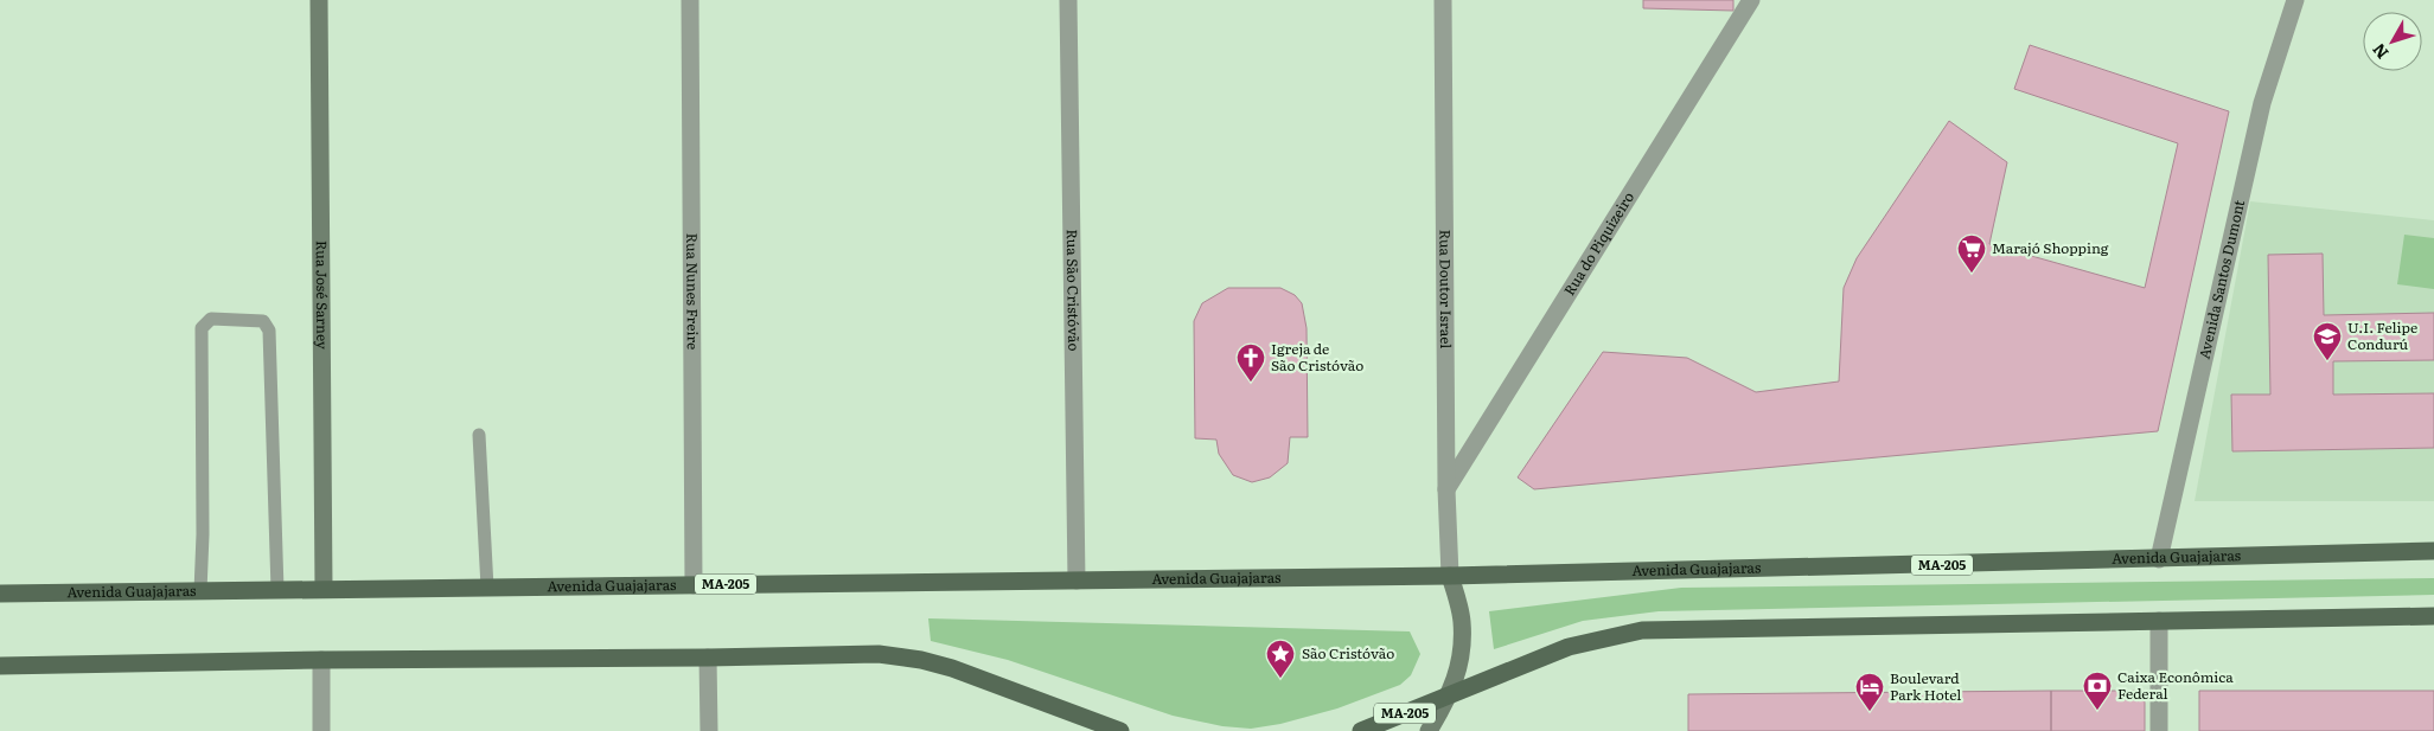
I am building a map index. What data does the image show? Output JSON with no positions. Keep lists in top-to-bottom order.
{
  "streets": {
    "main road": ["Rua José Sarney", "Avenida Guajajaras", "MA-205"],
    "street": [
      "Rua do Piquizeiro",
      "Avenida Santos Dumont",
      "Rua Doutor Israel",
      "Rua São Cristóvão",
      "Rua Nunes Freire"
    ]
  },
  "crossings": [
    ["Rua do Piquizeiro", "Rua Doutor Israel"],
    ["Avenida Santos Dumont", "Avenida Guajajaras"],
    ["Rua Doutor Israel", "Avenida Guajajaras"],
    ["Rua Doutor Israel", "MA-205"],
    ["Rua São Cristóvão", "Avenida Guajajaras"],
    ["Rua Nunes Freire", "Avenida Guajajaras"],
    ["Rua José Sarney", "Avenida Guajajaras"],
    ["Avenida Guajajaras", "MA-205"]
  ],
  "places": {
    "supermarket": ["Marajó Shopping"],
    "school or university": ["U.I. Felipe Condurú"],
    "church": ["Igreja de São Cristóvão"],
    "place": ["São Cristóvão"],
    "bank": ["Caixa Econômica Federal"],
    "hotel": ["Boulevard Park Hotel"]
  },
  "north": "bottom left"
}
